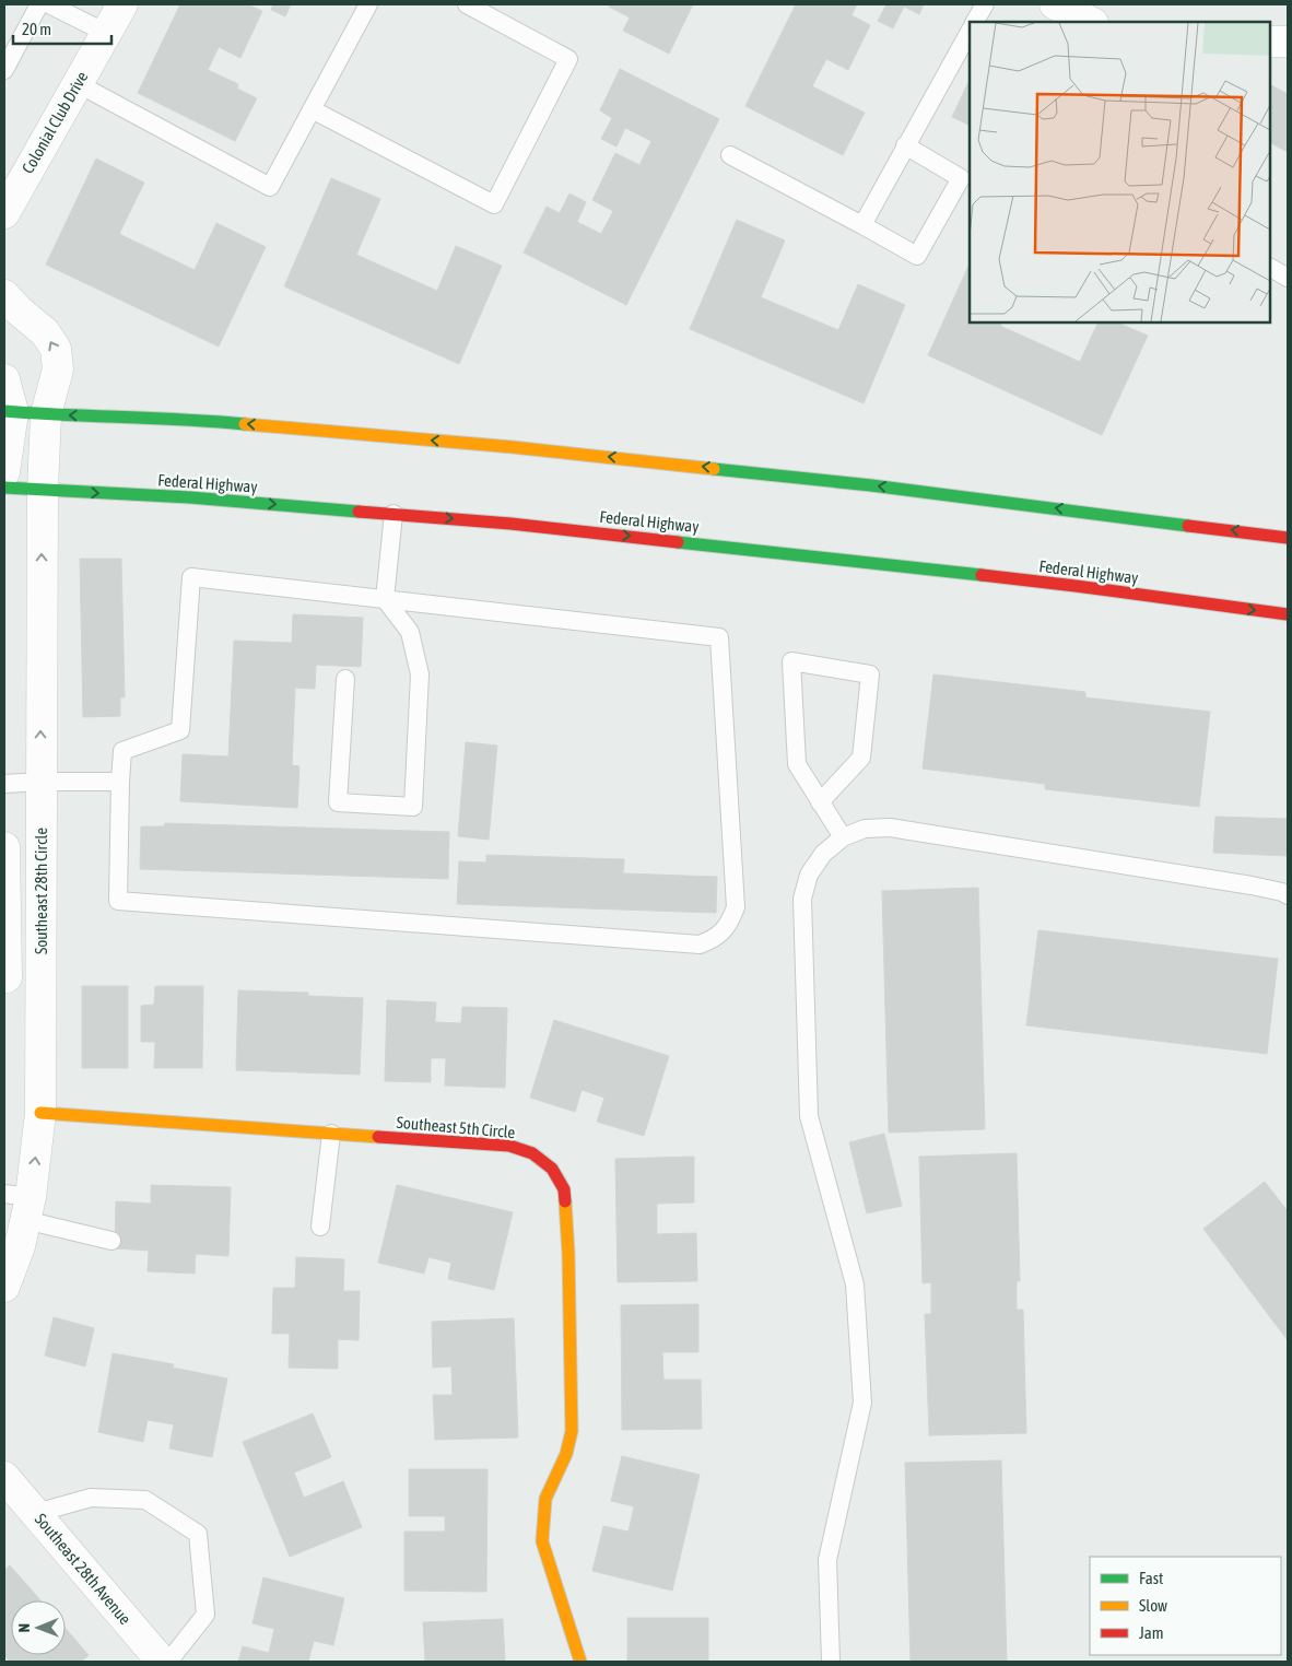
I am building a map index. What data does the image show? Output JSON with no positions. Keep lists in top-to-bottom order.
{
  "streets": {
    "main road": ["Federal Highway", "Southeast 5th Circle"],
    "street": ["Colonial Club Drive", "Southeast 28th Circle", "Southeast 28th Avenue"]
  },
  "crossings": [
    ["Federal Highway", "Southeast 28th Circle"],
    ["Southeast 28th Circle", "Southeast 5th Circle"]
  ],
  "one_way": ["Southeast 28th Circle"],
  "legend": ["Fast", "Slow", "Jam"],
  "scale_bar": "20 m",
  "north": "left"
}
